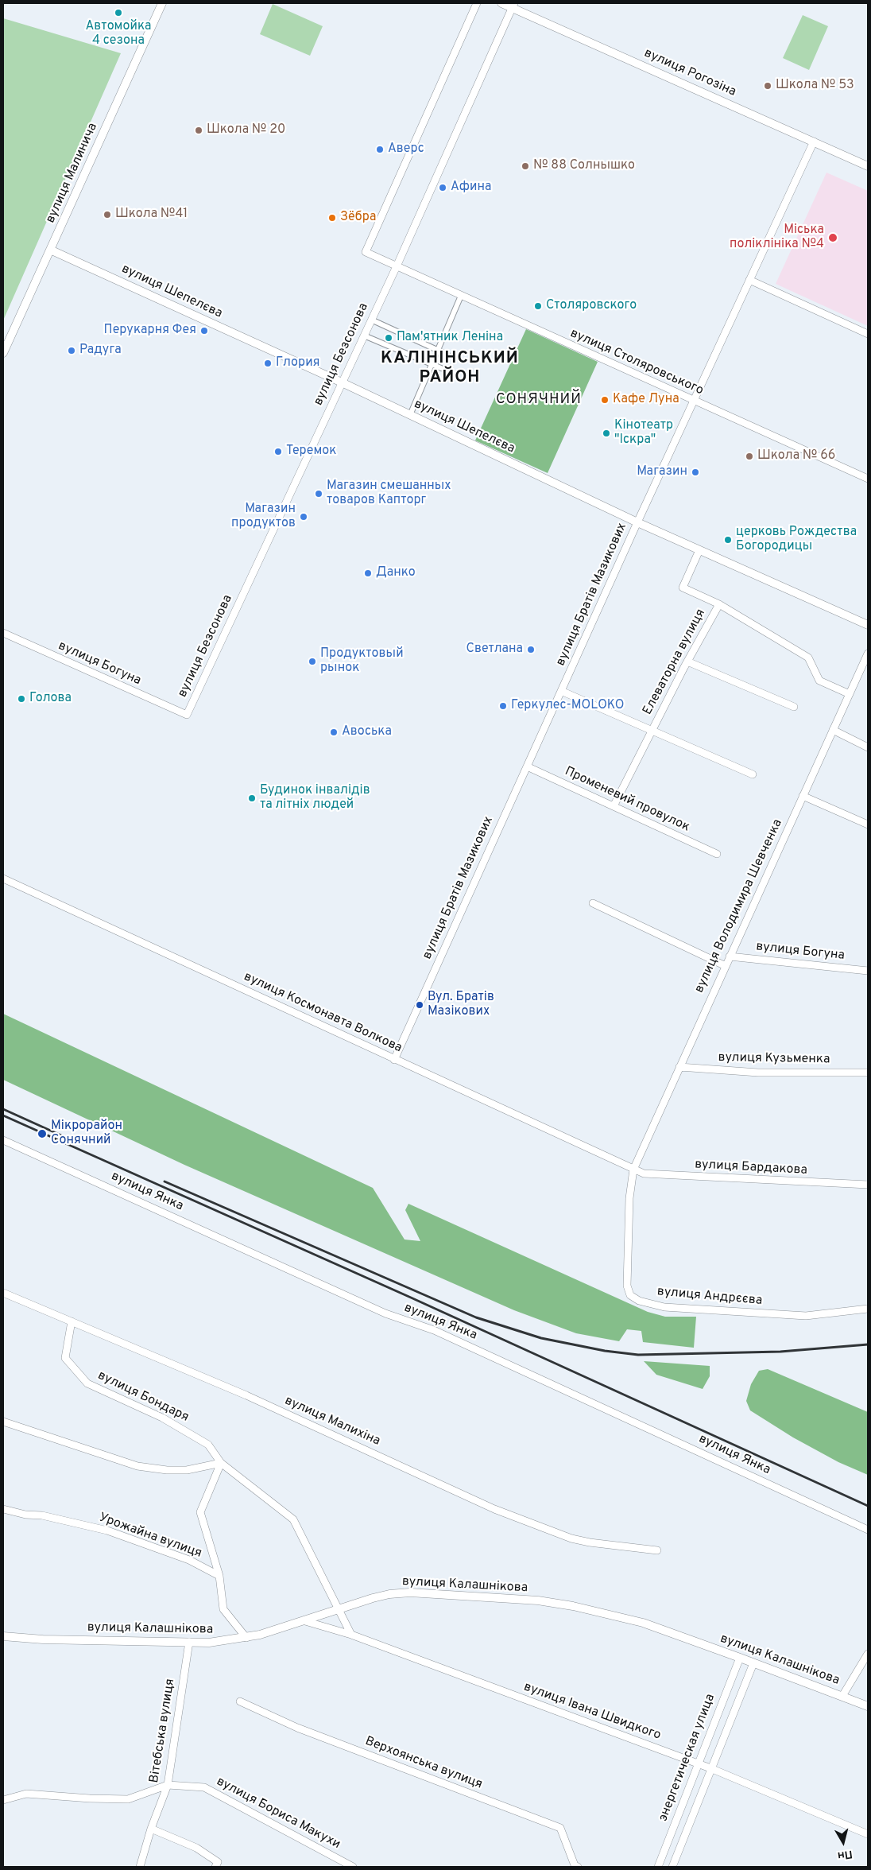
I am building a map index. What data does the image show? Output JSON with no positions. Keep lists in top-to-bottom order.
{
  "streets": {
    "street": [
      "вулиця Рогозіна",
      "вулиця Малинича",
      "вулиця Шепелєва",
      "вулиця Безсонова",
      "вулиця Столяровського",
      "вулиця Братів Мазикових",
      "Елеваторна вулиця",
      "вулиця Богуна",
      "Променевий провулок",
      "вулиця Володимира Шевченка",
      "вулиця Космонавта Волкова",
      "вулиця Кузьменка",
      "вулиця Бардакова",
      "вулиця Янка",
      "вулиця Андрєєва",
      "вулиця Бондаря",
      "вулиця Малихіна",
      "Урожайна вулиця",
      "вулиця Калашнікова",
      "вулиця Івана Швидкого",
      "Вітебська вулиця",
      "энергетическая улица",
      "Верхоянська вулиця",
      "вулиця Бориса Макухи"
    ]
  },
  "crossings": [
    ["вулиця Рогозіна", "вулиця Безсонова"],
    ["вулиця Рогозіна", "вулиця Братів Мазикових"],
    ["вулиця Малинича", "вулиця Шепелєва"],
    ["вулиця Шепелєва", "вулиця Безсонова"],
    ["вулиця Шепелєва", "вулиця Братів Мазикових"],
    ["вулиця Безсонова", "вулиця Столяровського"],
    ["вулиця Безсонова", "вулиця Богуна"],
    ["вулиця Столяровського", "вулиця Братів Мазикових"],
    ["вулиця Братів Мазикових", "Елеваторна вулиця"],
    ["вулиця Братів Мазикових", "Променевий провулок"],
    ["вулиця Братів Мазикових", "вулиця Космонавта Волкова"],
    ["Елеваторна вулиця", "Променевий провулок"],
    ["вулиця Богуна", "вулиця Володимира Шевченка"],
    ["вулиця Володимира Шевченка", "вулиця Космонавта Волкова"],
    ["вулиця Володимира Шевченка", "вулиця Кузьменка"],
    ["вулиця Володимира Шевченка", "вулиця Бардакова"],
    ["вулиця Володимира Шевченка", "вулиця Андрєєва"],
    ["вулиця Космонавта Волкова", "вулиця Бардакова"],
    ["вулиця Космонавта Волкова", "вулиця Андрєєва"],
    ["вулиця Бардакова", "вулиця Андрєєва"],
    ["вулиця Бондаря", "вулиця Малихіна"],
    ["вулиця Бондаря", "вулиця Калашнікова"],
    ["вулиця Бондаря", "вулиця Івана Швидкого"],
    ["вулиця Калашнікова", "вулиця Івана Швидкого"],
    ["вулиця Калашнікова", "Вітебська вулиця"],
    ["вулиця Калашнікова", "энергетическая улица"],
    ["вулиця Івана Швидкого", "энергетическая улица"],
    ["Вітебська вулиця", "вулиця Бориса Макухи"]
  ],
  "districts": ["КАЛІНІНСЬКИЙ РАЙОН", "СОНЯЧНИЙ"],
  "places": [
    "Автомойка 4 сезона",
    "Школа № 53",
    "Школа № 20",
    "Аверс",
    "№ 88 Солнышко",
    "Афина",
    "Школа №41",
    "Зёбра",
    "Міська поліклініка №4",
    "Столяровского",
    "Перукарня Фея",
    "Пам'ятник Леніна",
    "Радуга",
    "Глория",
    "Кафе Луна",
    "Кінотеатр \"Іскра\"",
    "Теремок",
    "Школа № 66",
    "Магазин",
    "Магазин смешанных товаров Капторг",
    "Магазин продуктов",
    "церковь Рождества Богородицы",
    "Данко",
    "Светлана",
    "Продуктовый рынок",
    "Голова",
    "Геркулес-MOLOKO",
    "Авоська",
    "Будинок інвалідів та літніх людей",
    "Вул. Братів Мазікових",
    "Мікрорайон Сонячний"
  ],
  "north": "bottom"
}
